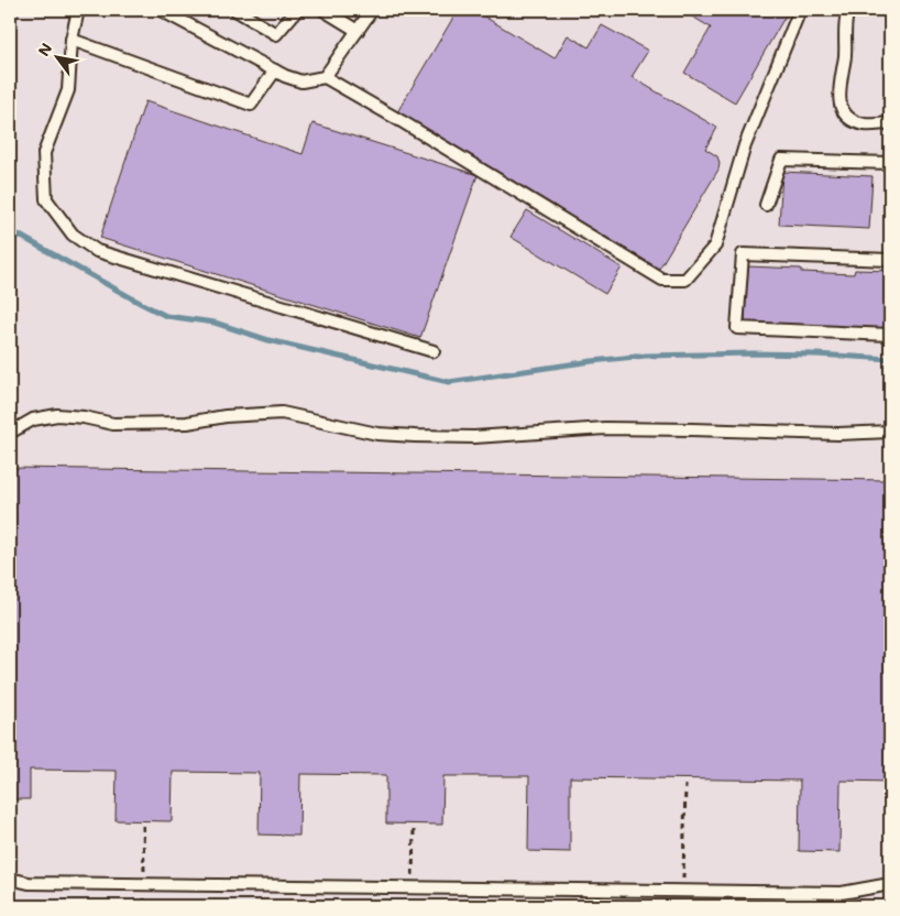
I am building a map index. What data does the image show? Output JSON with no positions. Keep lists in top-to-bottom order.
{
  "north": "top left"
}
